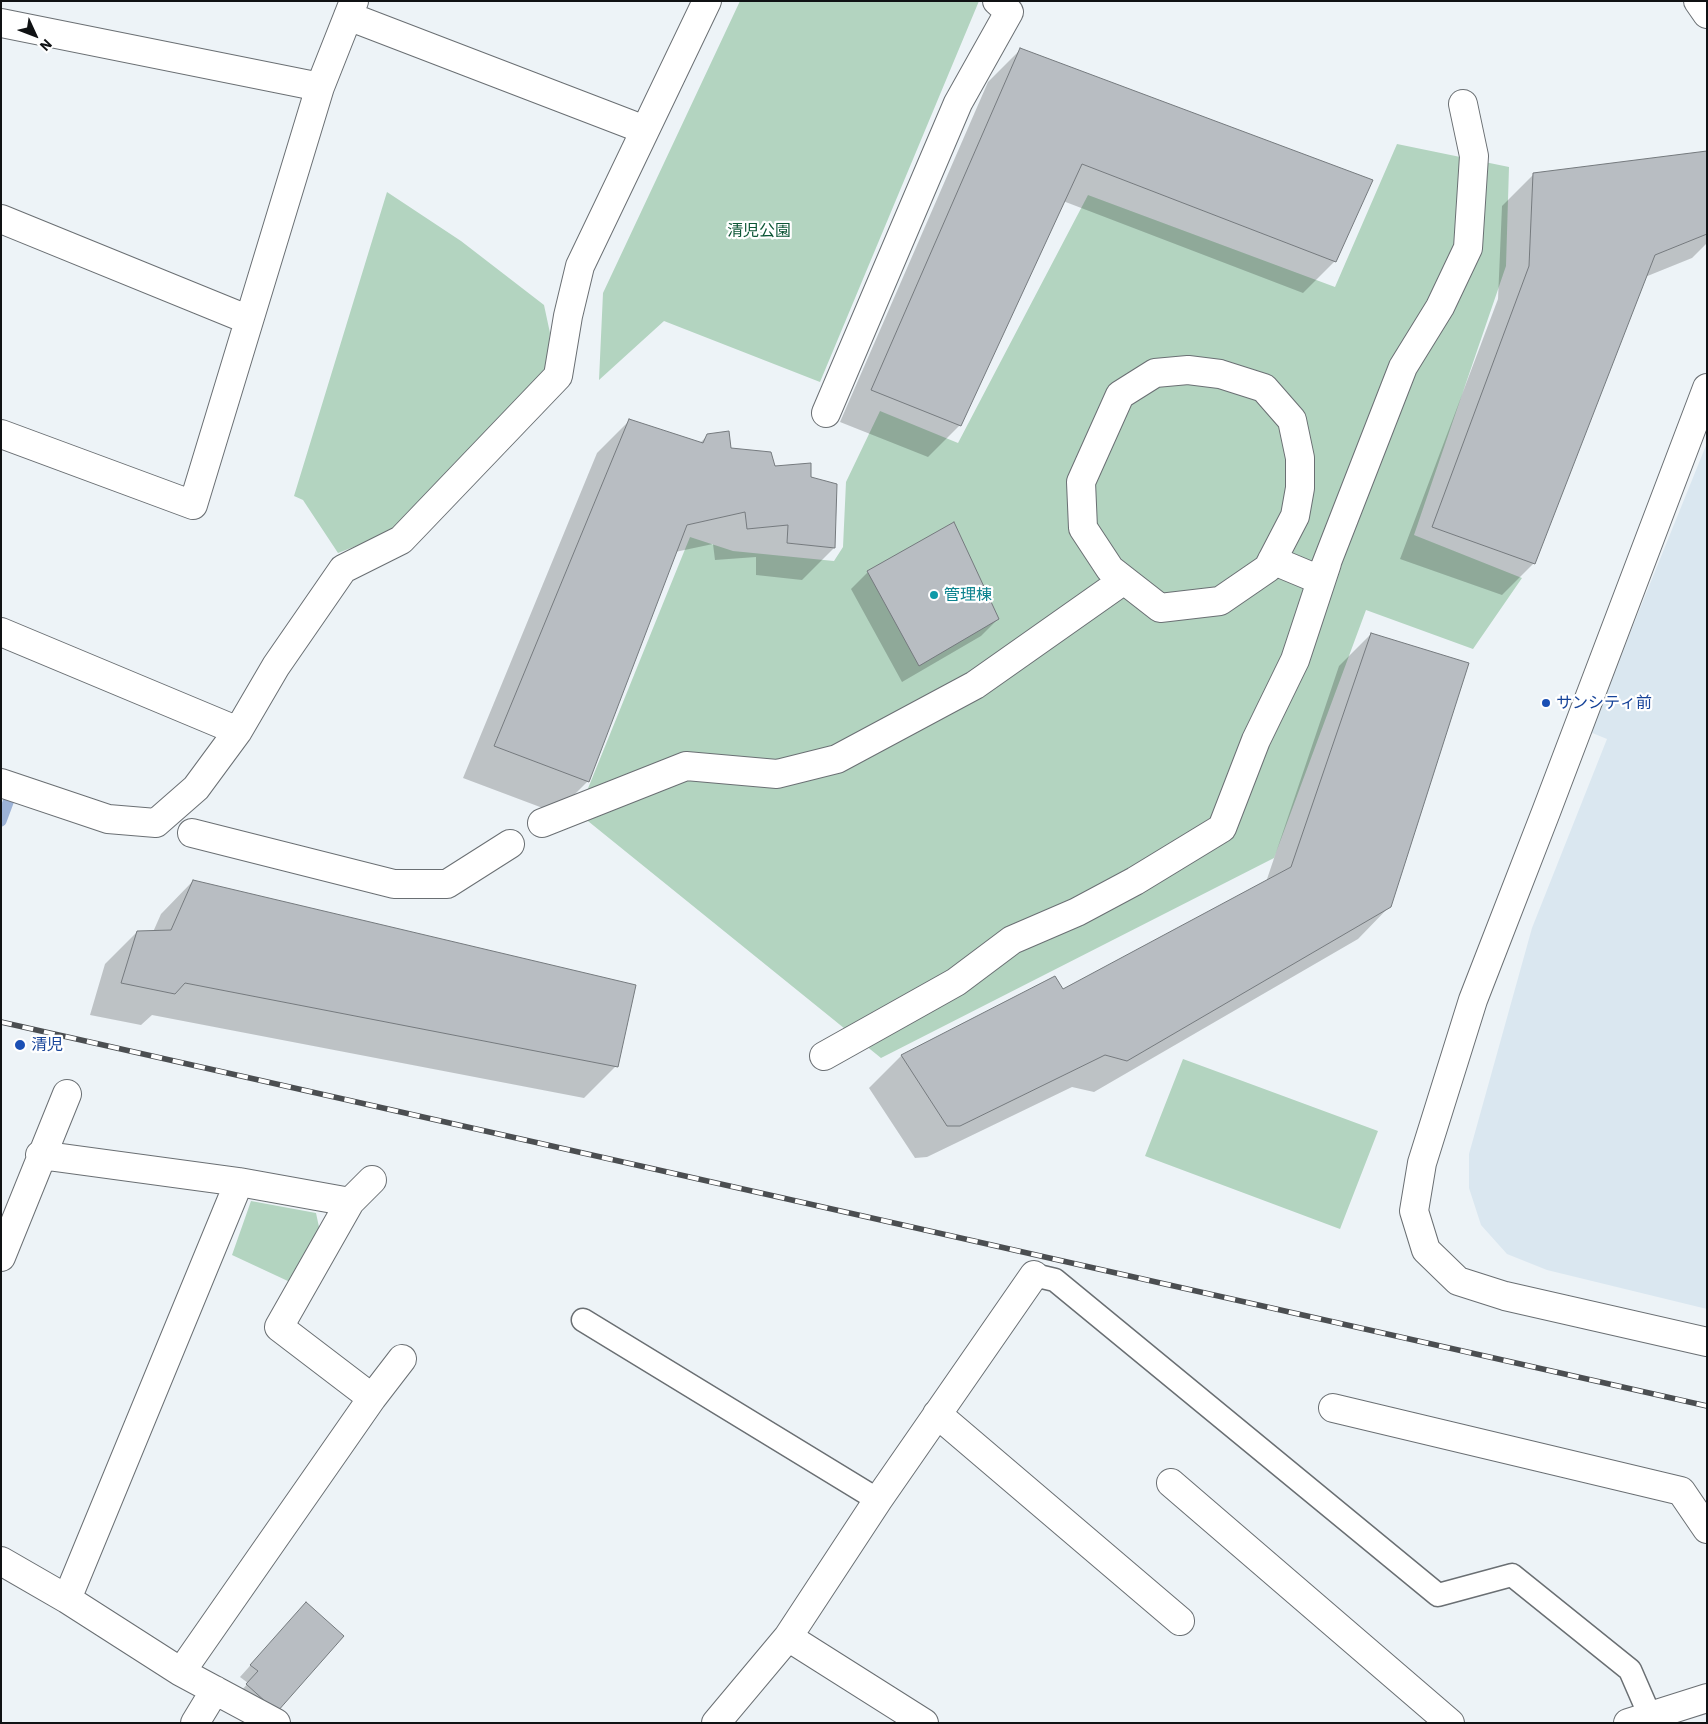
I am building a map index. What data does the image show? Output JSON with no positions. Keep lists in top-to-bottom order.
{
  "parks": ["清児公園"],
  "places": ["管理棟", "サンシティ前", "清児"],
  "north": "bottom right"
}
